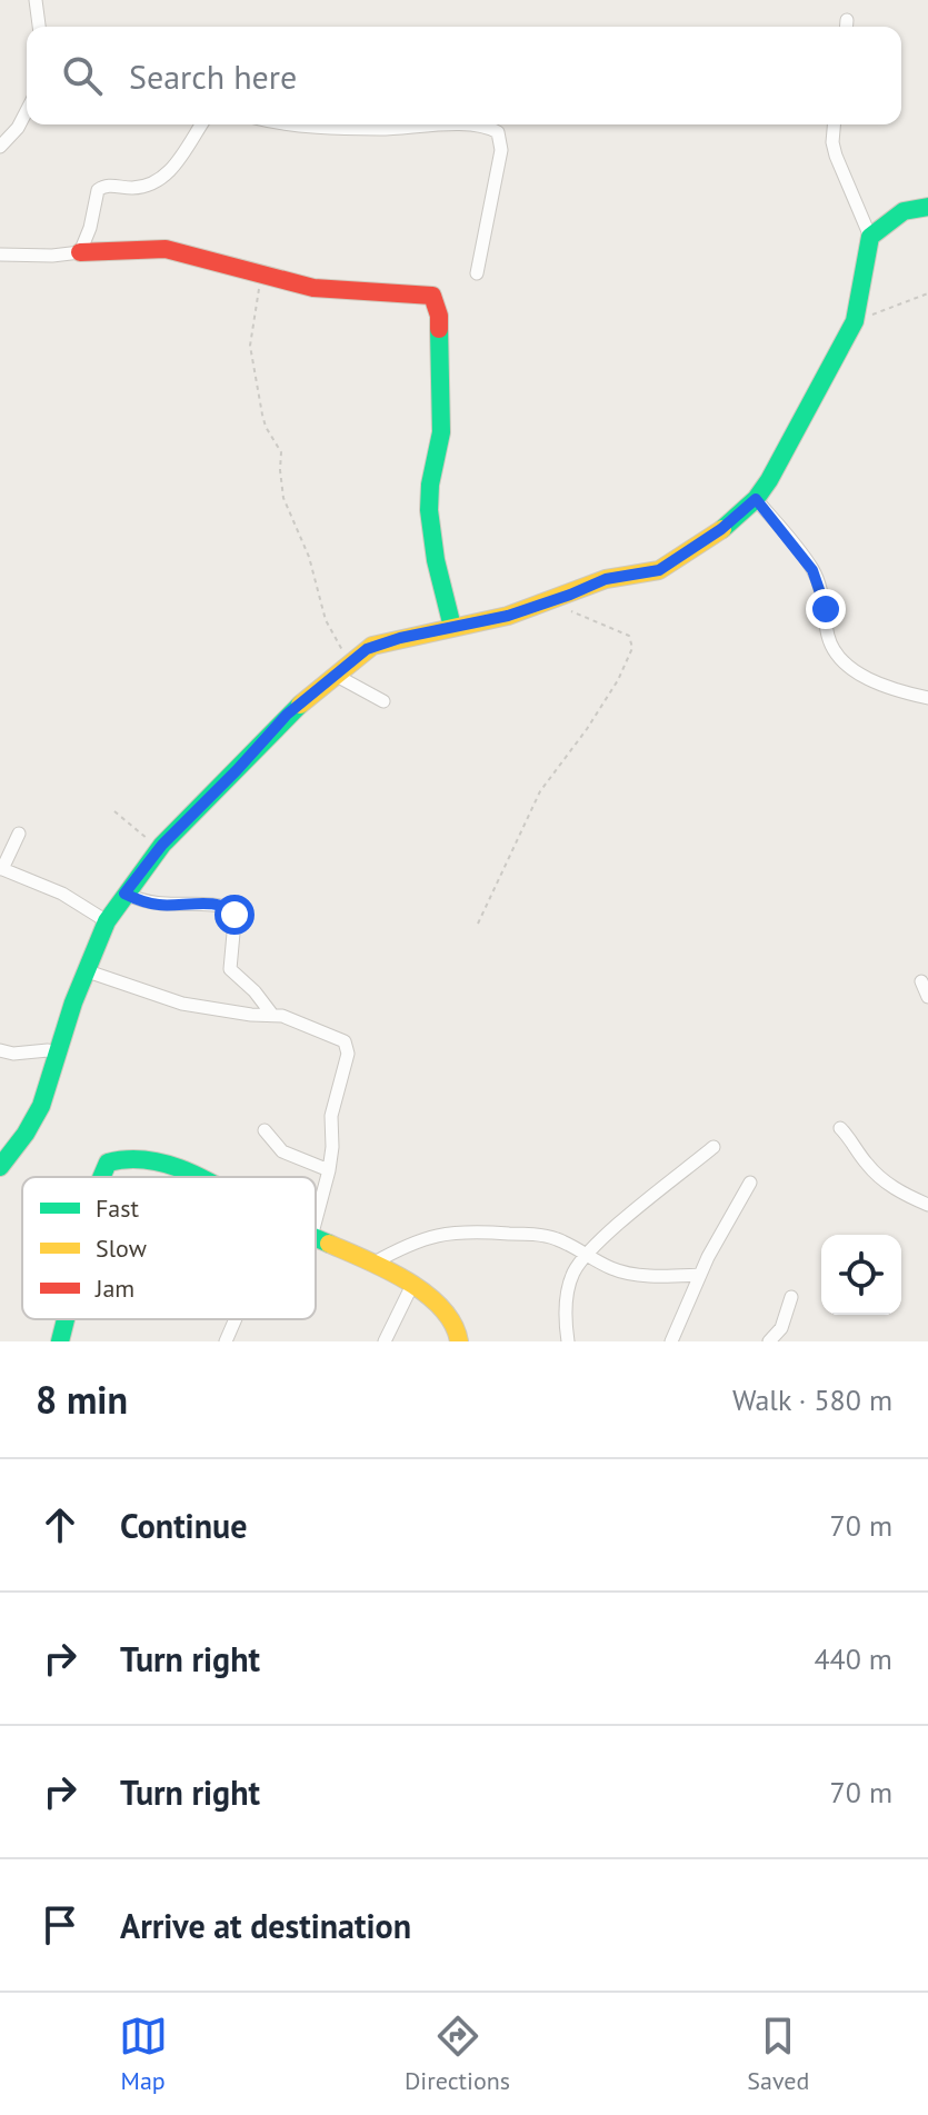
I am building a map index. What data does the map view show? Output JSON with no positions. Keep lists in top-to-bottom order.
{
  "legend": ["Fast", "Slow", "Jam"],
  "page": {
    "search": "Search here",
    "heading": ["8 min", "Walk · 580 m"],
    "list": [
      ["Continue", "70 m"],
      ["Turn right", "440 m"],
      ["Turn right", "70 m"],
      "Arrive at destination"
    ],
    "nav": ["Map", "Directions", "Saved"]
  }
}
